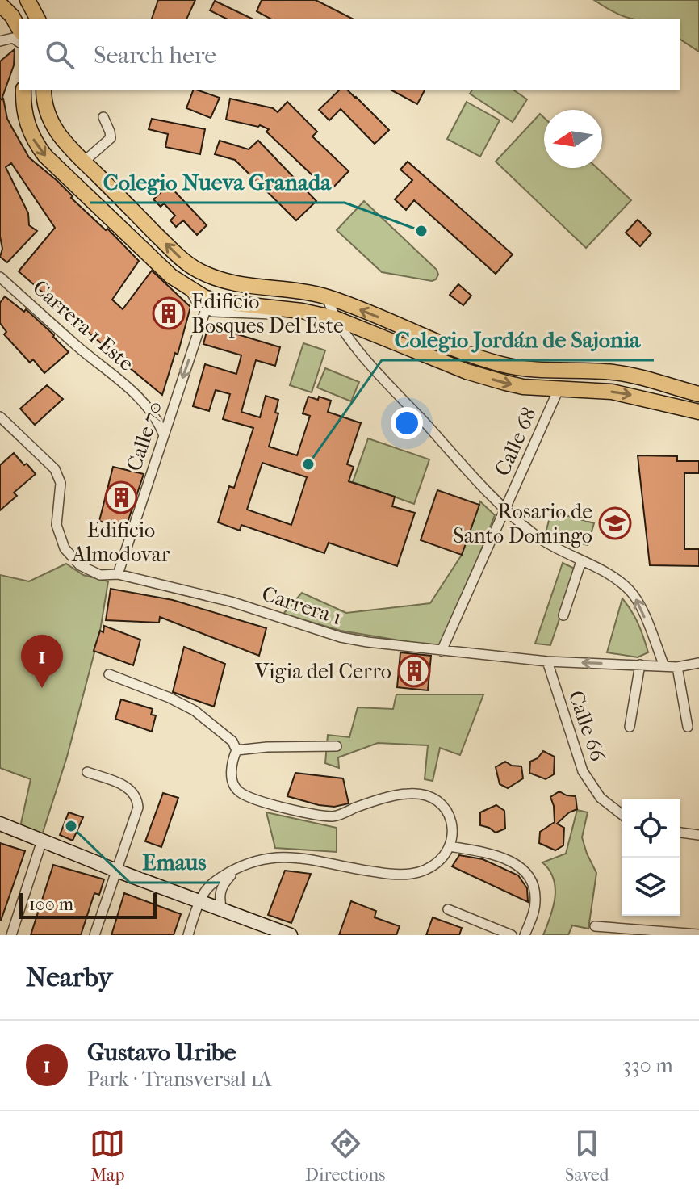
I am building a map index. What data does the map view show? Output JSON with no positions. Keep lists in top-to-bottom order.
{
  "streets": {
    "street": [
      "Carrera 1 Este",
      "Calle 70",
      "Calle 68",
      "Carrera 1",
      "Calle 66"
    ]
  },
  "crossings": [
    ["Carrera 1 Este", "Calle 70"],
    ["Calle 70", "Carrera 1"],
    ["Calle 68", "Carrera 1"],
    ["Carrera 1", "Calle 66"]
  ],
  "one_way": ["Calle 70"],
  "places": {
    "other": ["Colegio Nueva Granada", "Colegio Jordán de Sajonia", "Emaus"],
    "building": ["Edificio Bosques Del Este", "Edificio Almodovar", "Vigia del Cerro"],
    "school or university": ["Rosario de Santo Domingo"]
  },
  "scale_bar": "100 m",
  "north": "left",
  "page": {
    "search": "Search here",
    "pins": "1",
    "scale": "100 m",
    "heading": "Nearby",
    "list": [
      {
        "mark": "1",
        "name": "Gustavo Uribe",
        "note": "Park · Transversal 1A",
        "value": "330 m"
      }
    ],
    "nav": ["Map", "Directions", "Saved"]
  }
}
